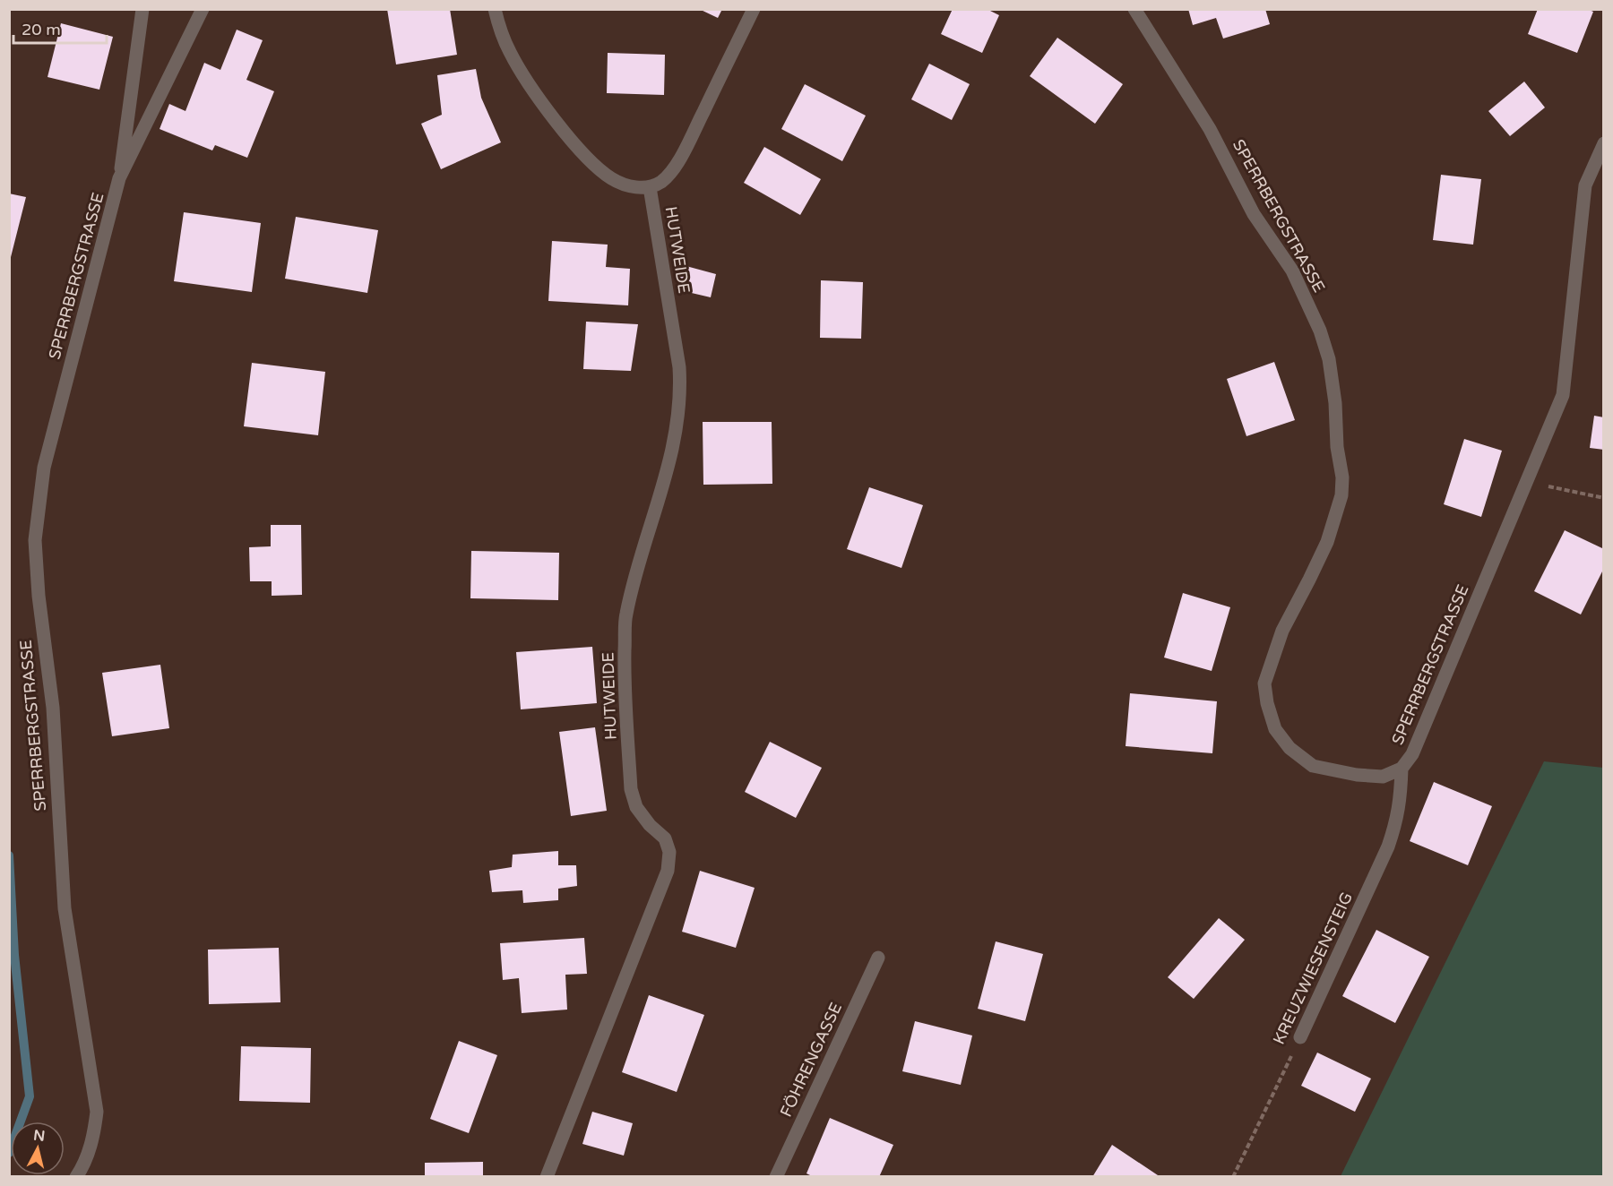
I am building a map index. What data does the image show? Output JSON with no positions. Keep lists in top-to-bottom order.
{
  "streets": {
    "street": [
      "SPERRBERGSTRASSE",
      "HUTWEIDE",
      "KREUZWIESENSTEIG",
      "FÖHRENGASSE"
    ]
  },
  "crossings": [
    ["SPERRBERGSTRASSE", "KREUZWIESENSTEIG"]
  ],
  "scale_bar": "20 m",
  "north": "top"
}
